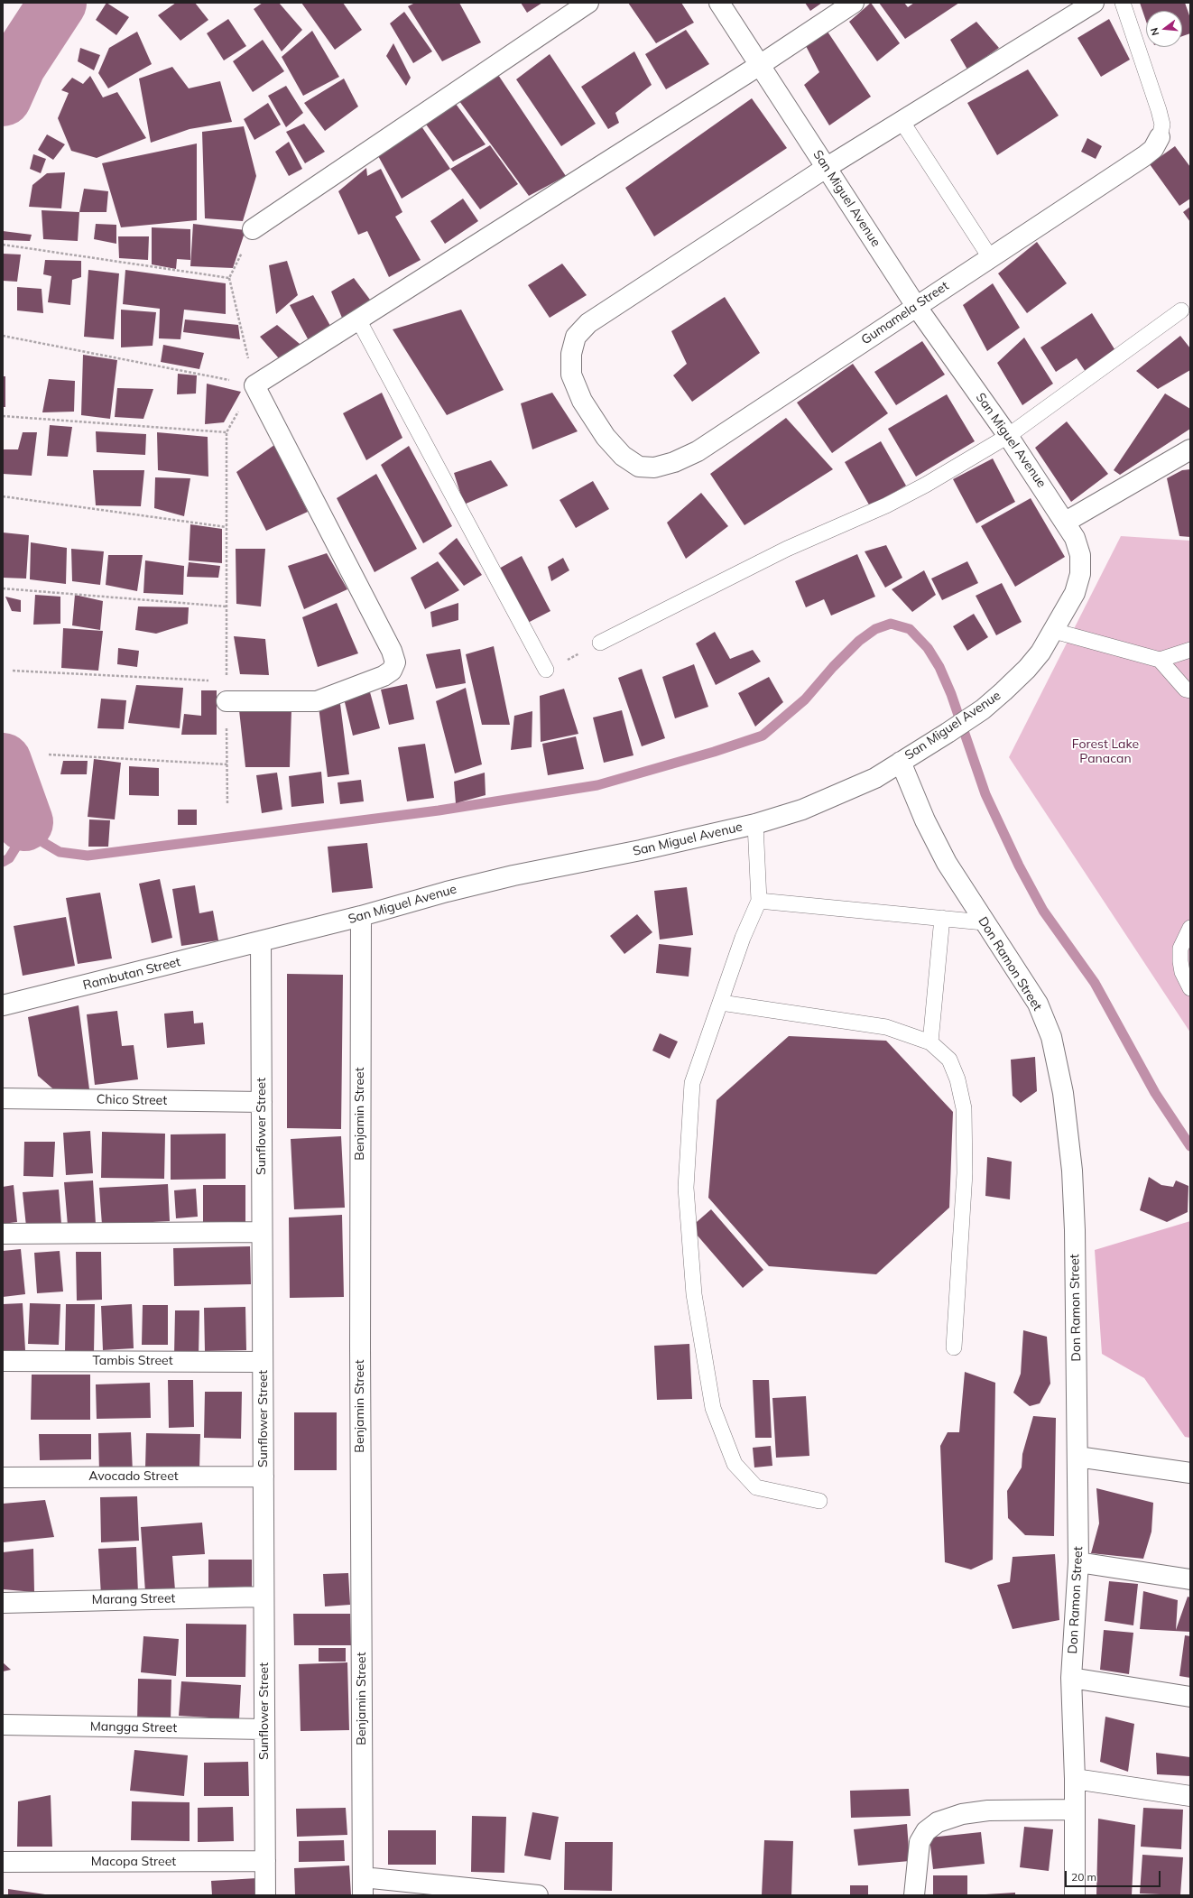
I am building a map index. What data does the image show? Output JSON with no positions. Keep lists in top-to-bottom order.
{
  "streets": {
    "street": [
      "San Miguel Avenue",
      "Gumamela Street",
      "Don Ramon Street",
      "Rambutan Street",
      "Chico Street",
      "Benjamin Street",
      "Sunflower Street",
      "Tambis Street",
      "Avocado Street",
      "Marang Street",
      "Mangga Street",
      "Macopa Street"
    ]
  },
  "crossings": [
    ["San Miguel Avenue", "Gumamela Street"],
    ["San Miguel Avenue", "Don Ramon Street"],
    ["San Miguel Avenue", "Rambutan Street"],
    ["San Miguel Avenue", "Benjamin Street"],
    ["San Miguel Avenue", "Sunflower Street"],
    ["Rambutan Street", "Sunflower Street"],
    ["Chico Street", "Sunflower Street"],
    ["Sunflower Street", "Tambis Street"],
    ["Sunflower Street", "Avocado Street"],
    ["Sunflower Street", "Marang Street"],
    ["Sunflower Street", "Mangga Street"],
    ["Sunflower Street", "Macopa Street"]
  ],
  "parks": ["Forest Lake Panacan"],
  "scale_bar": "20 m",
  "north": "left"
}
